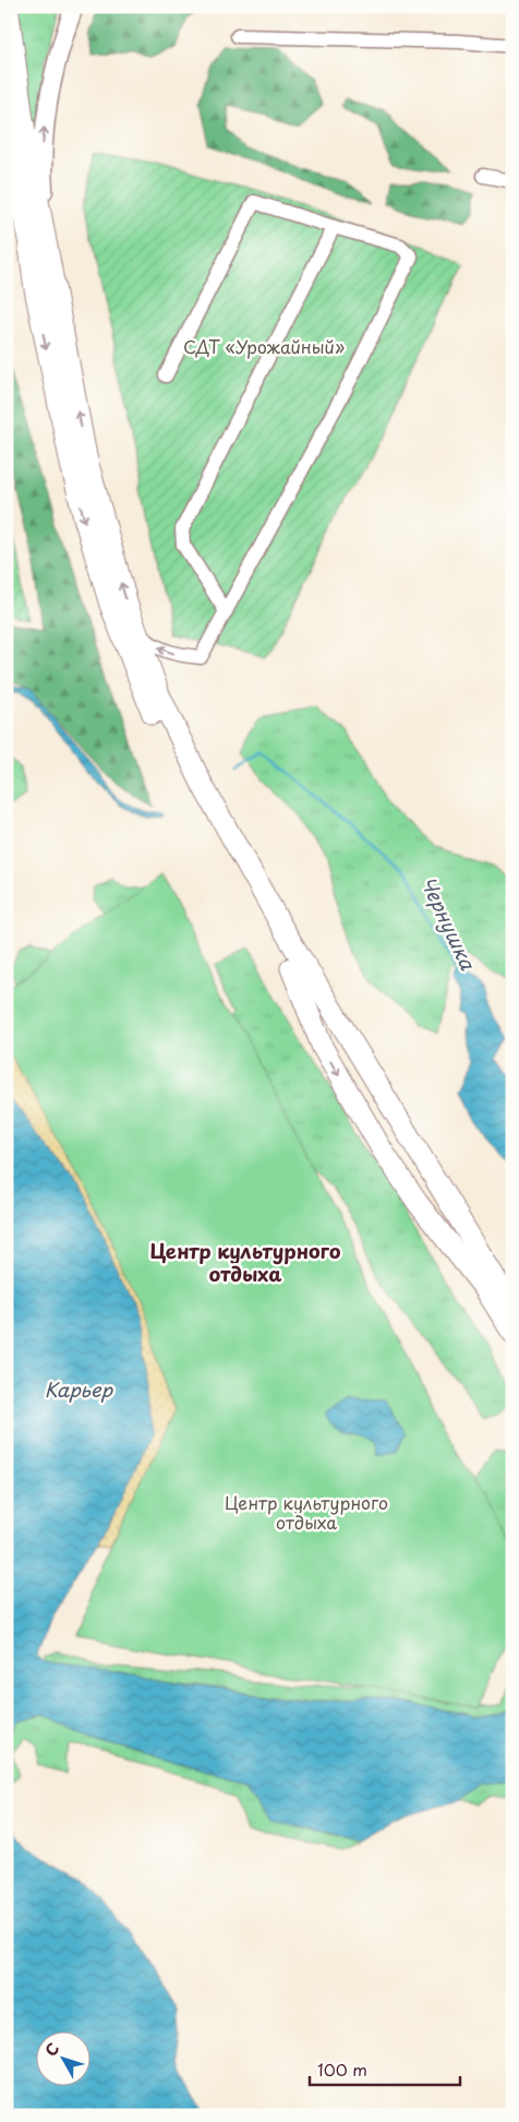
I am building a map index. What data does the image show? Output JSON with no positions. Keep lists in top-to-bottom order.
{
  "districts": ["Центр культурного отдыха"],
  "water": ["Чернушка", "Карьер"],
  "parks": ["СДТ «Урожайный»", "Центр культурного отдыха"],
  "scale_bar": "100 m",
  "north": "top left"
}
